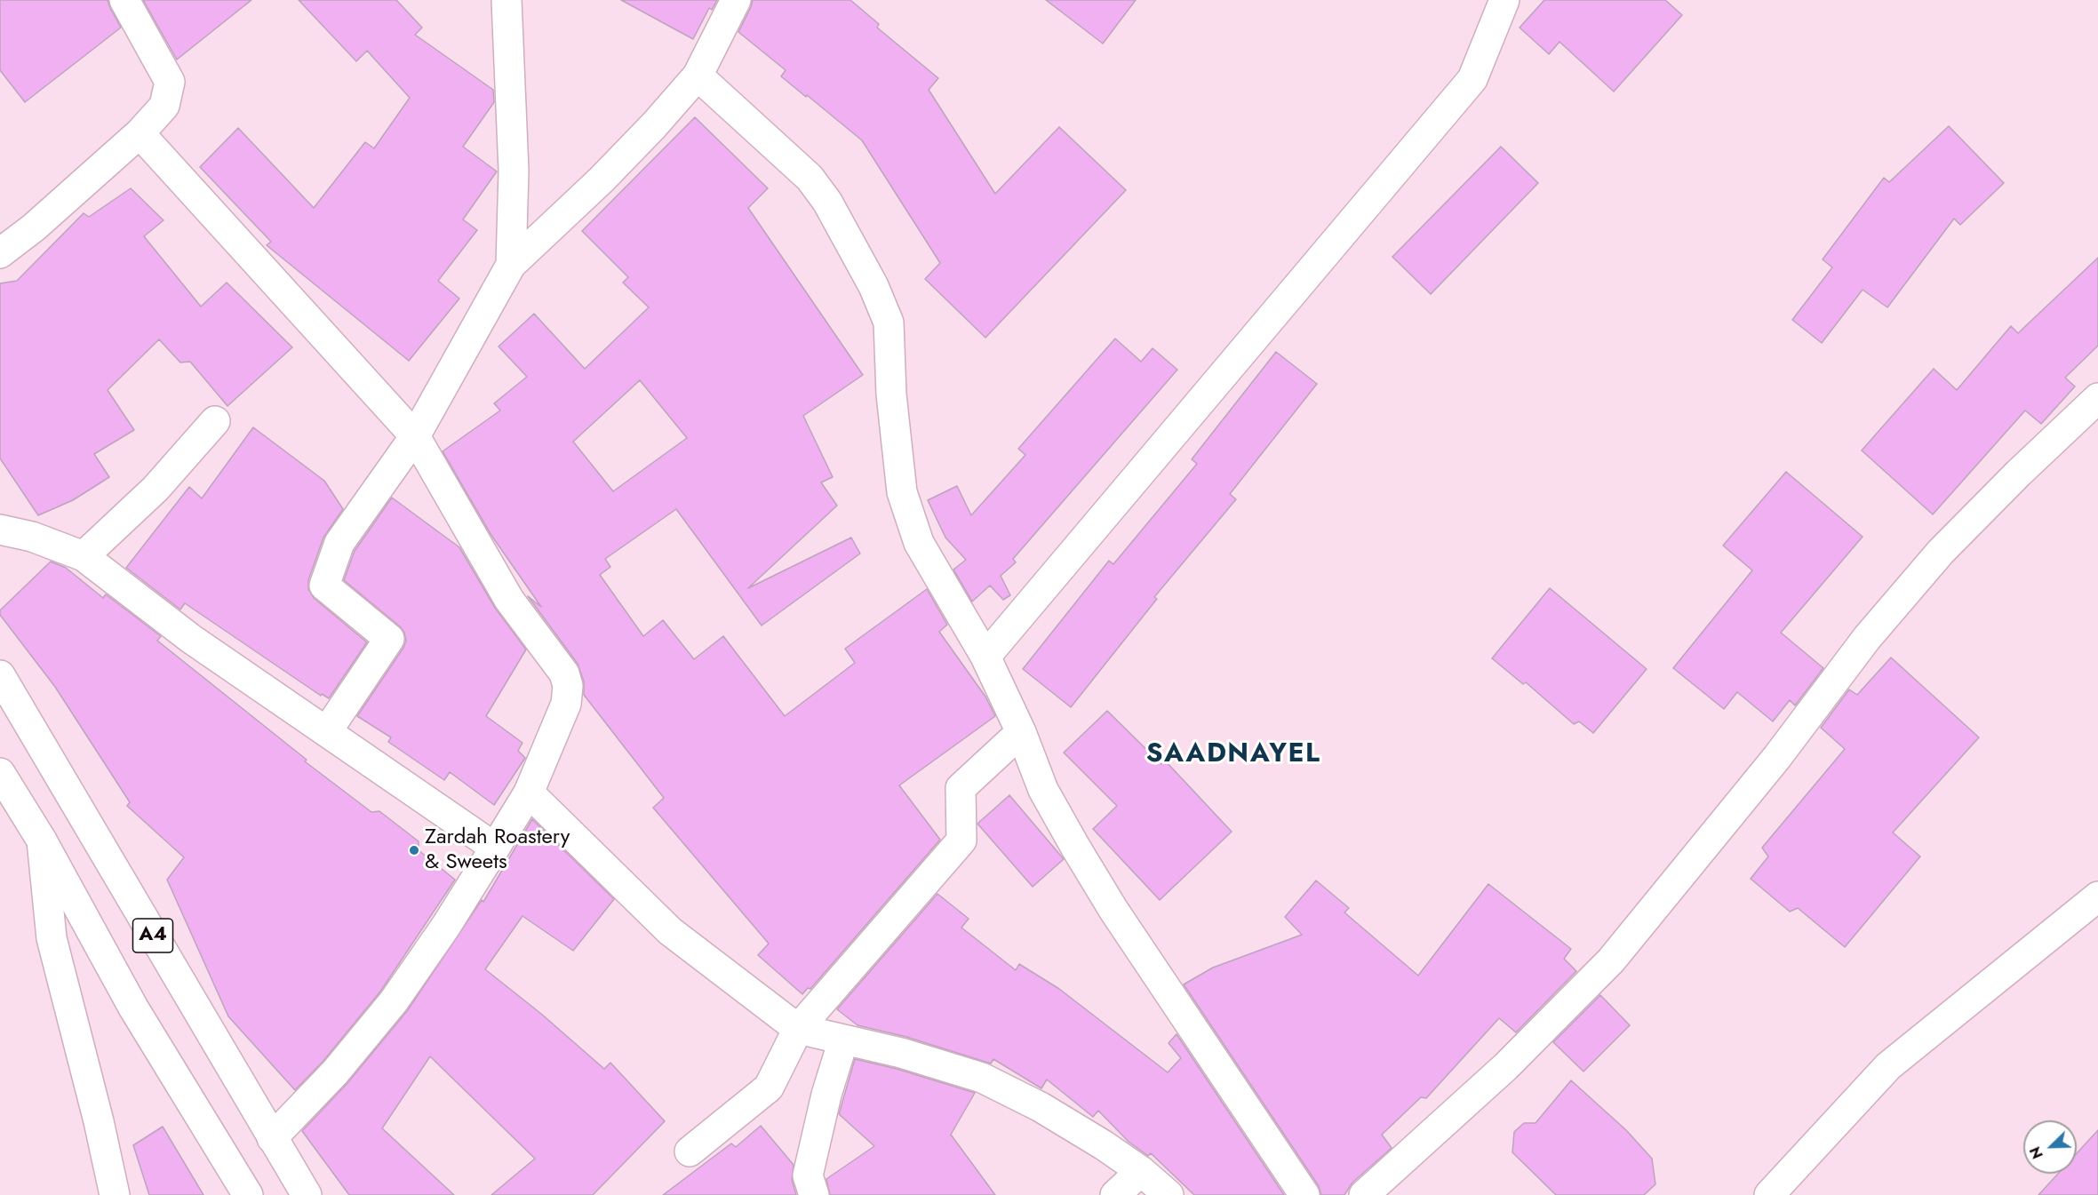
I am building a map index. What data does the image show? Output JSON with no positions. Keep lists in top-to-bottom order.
{
  "streets": {
    "main road": ["A4"]
  },
  "districts": ["SAADNAYEL"],
  "places": ["Zardah Roastery & Sweets"],
  "north": "bottom left"
}
